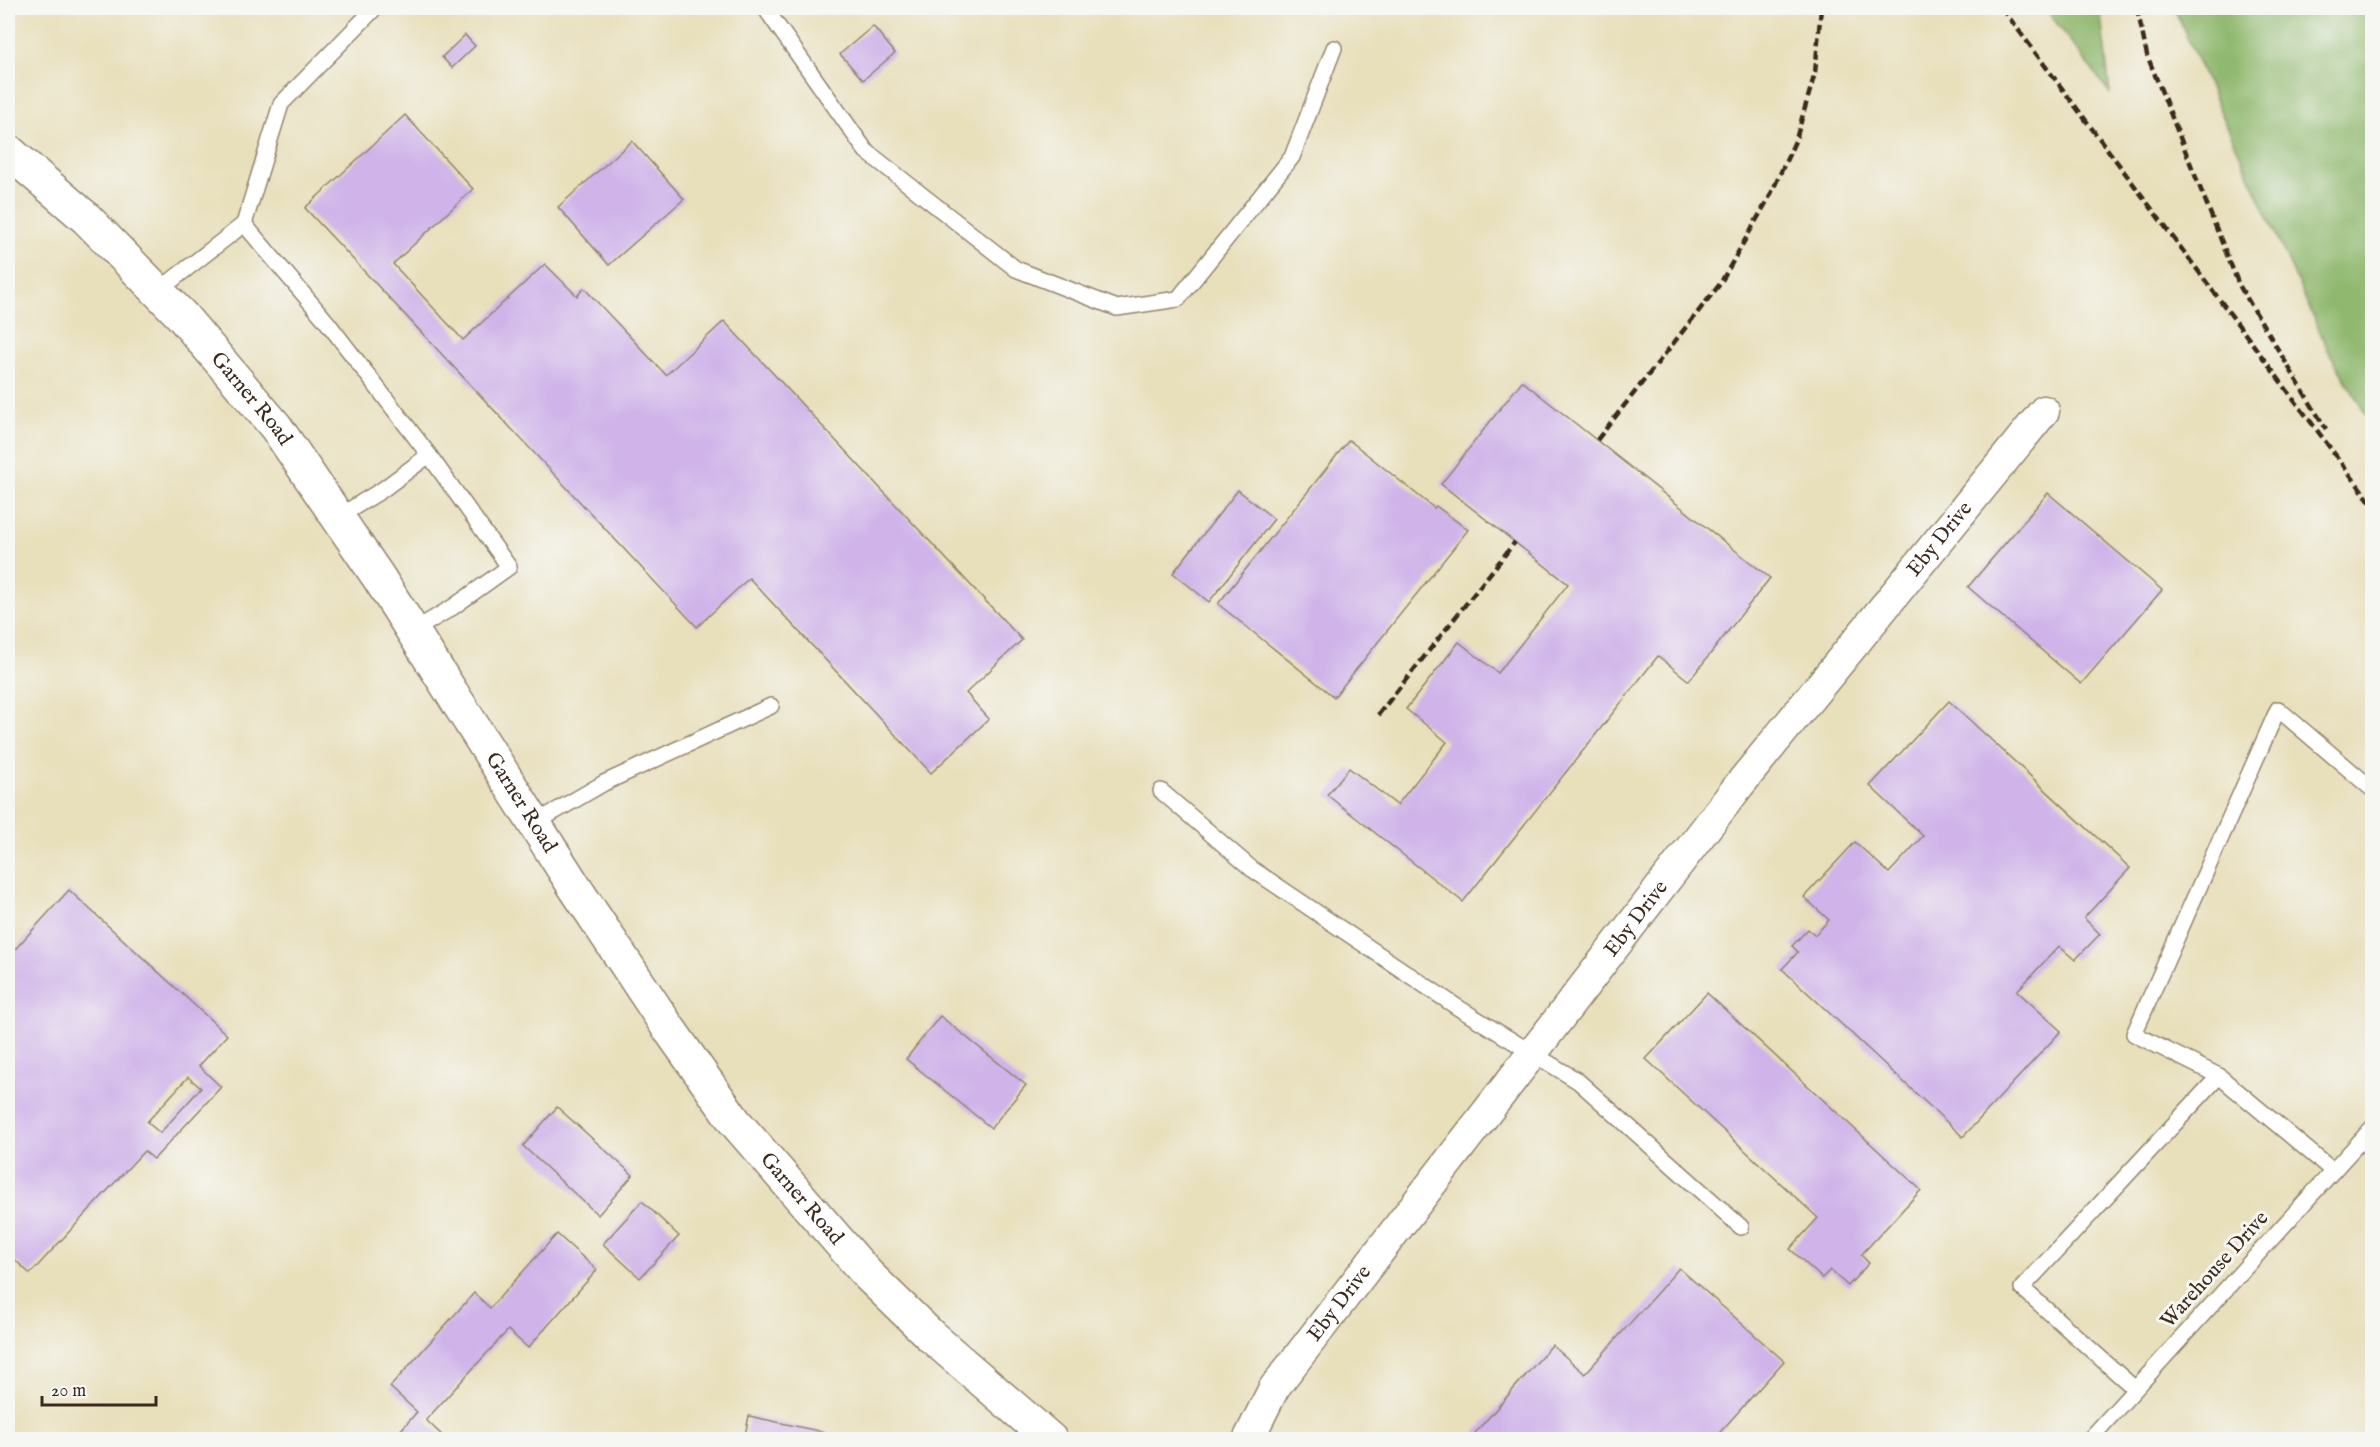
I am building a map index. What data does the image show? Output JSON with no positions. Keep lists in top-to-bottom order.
{
  "streets": {
    "main road": ["Garner Road"],
    "street": ["Eby Drive"],
    "lane": ["Warehouse Drive"]
  },
  "scale_bar": "20 m"
}
